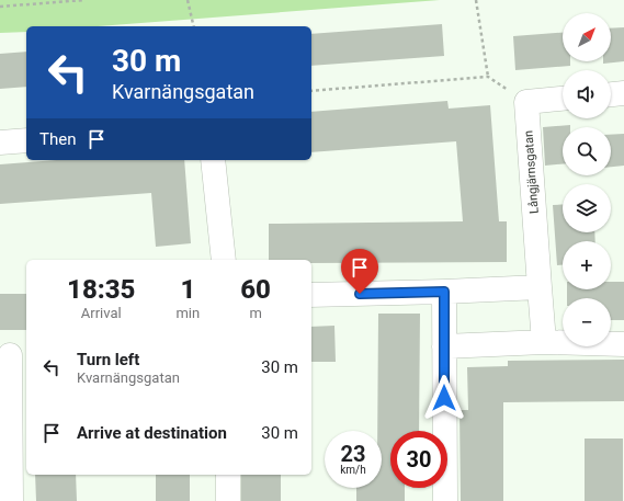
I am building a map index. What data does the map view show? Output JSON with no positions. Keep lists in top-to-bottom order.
{
  "streets": {
    "street": ["Långjärnsgatan"]
  },
  "north": "top right",
  "page": {
    "map_buttons": ["+", "−"],
    "turn": ["30 m", "Kvarnängsgatan"],
    "then": "Then",
    "eta": [
      "18:35",
      "Arrival",
      "1",
      "min",
      "60",
      "m"
    ],
    "list": [
      {
        "name": "Turn left",
        "note": "Kvarnängsgatan",
        "value": "30 m"
      },
      {
        "name": "Arrive at destination",
        "value": "30 m"
      }
    ],
    "speed": "23 km/h",
    "limit": "30"
  }
}
